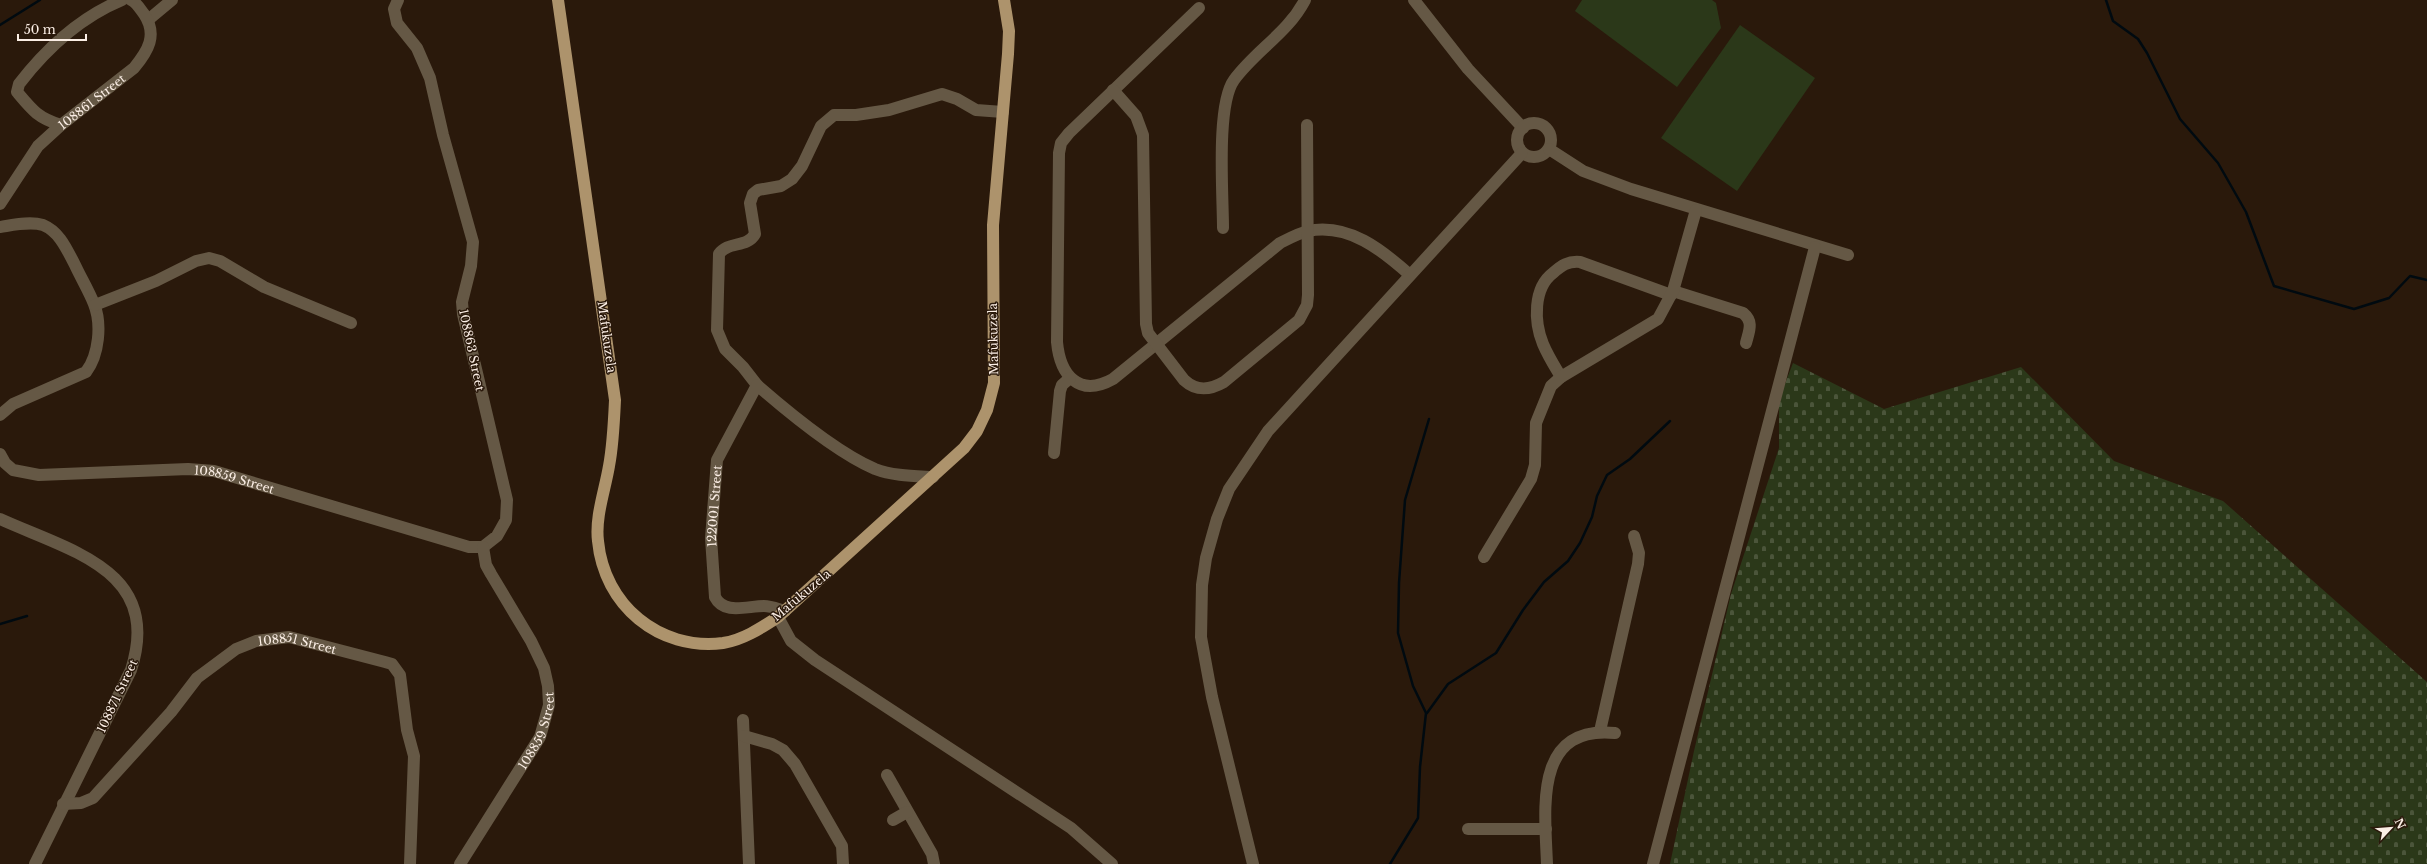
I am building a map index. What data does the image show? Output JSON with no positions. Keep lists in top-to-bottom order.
{
  "streets": {
    "main road": ["Mafukuzela"],
    "street": [
      "108861 Street",
      "108863 Street",
      "108859 Street",
      "122001 Street",
      "108851 Street",
      "108871 Street"
    ]
  },
  "crossings": [
    ["Mafukuzela", "122001 Street"],
    ["108863 Street", "108859 Street"],
    ["108851 Street", "108871 Street"]
  ],
  "scale_bar": "50 m",
  "north": "top right"
}
